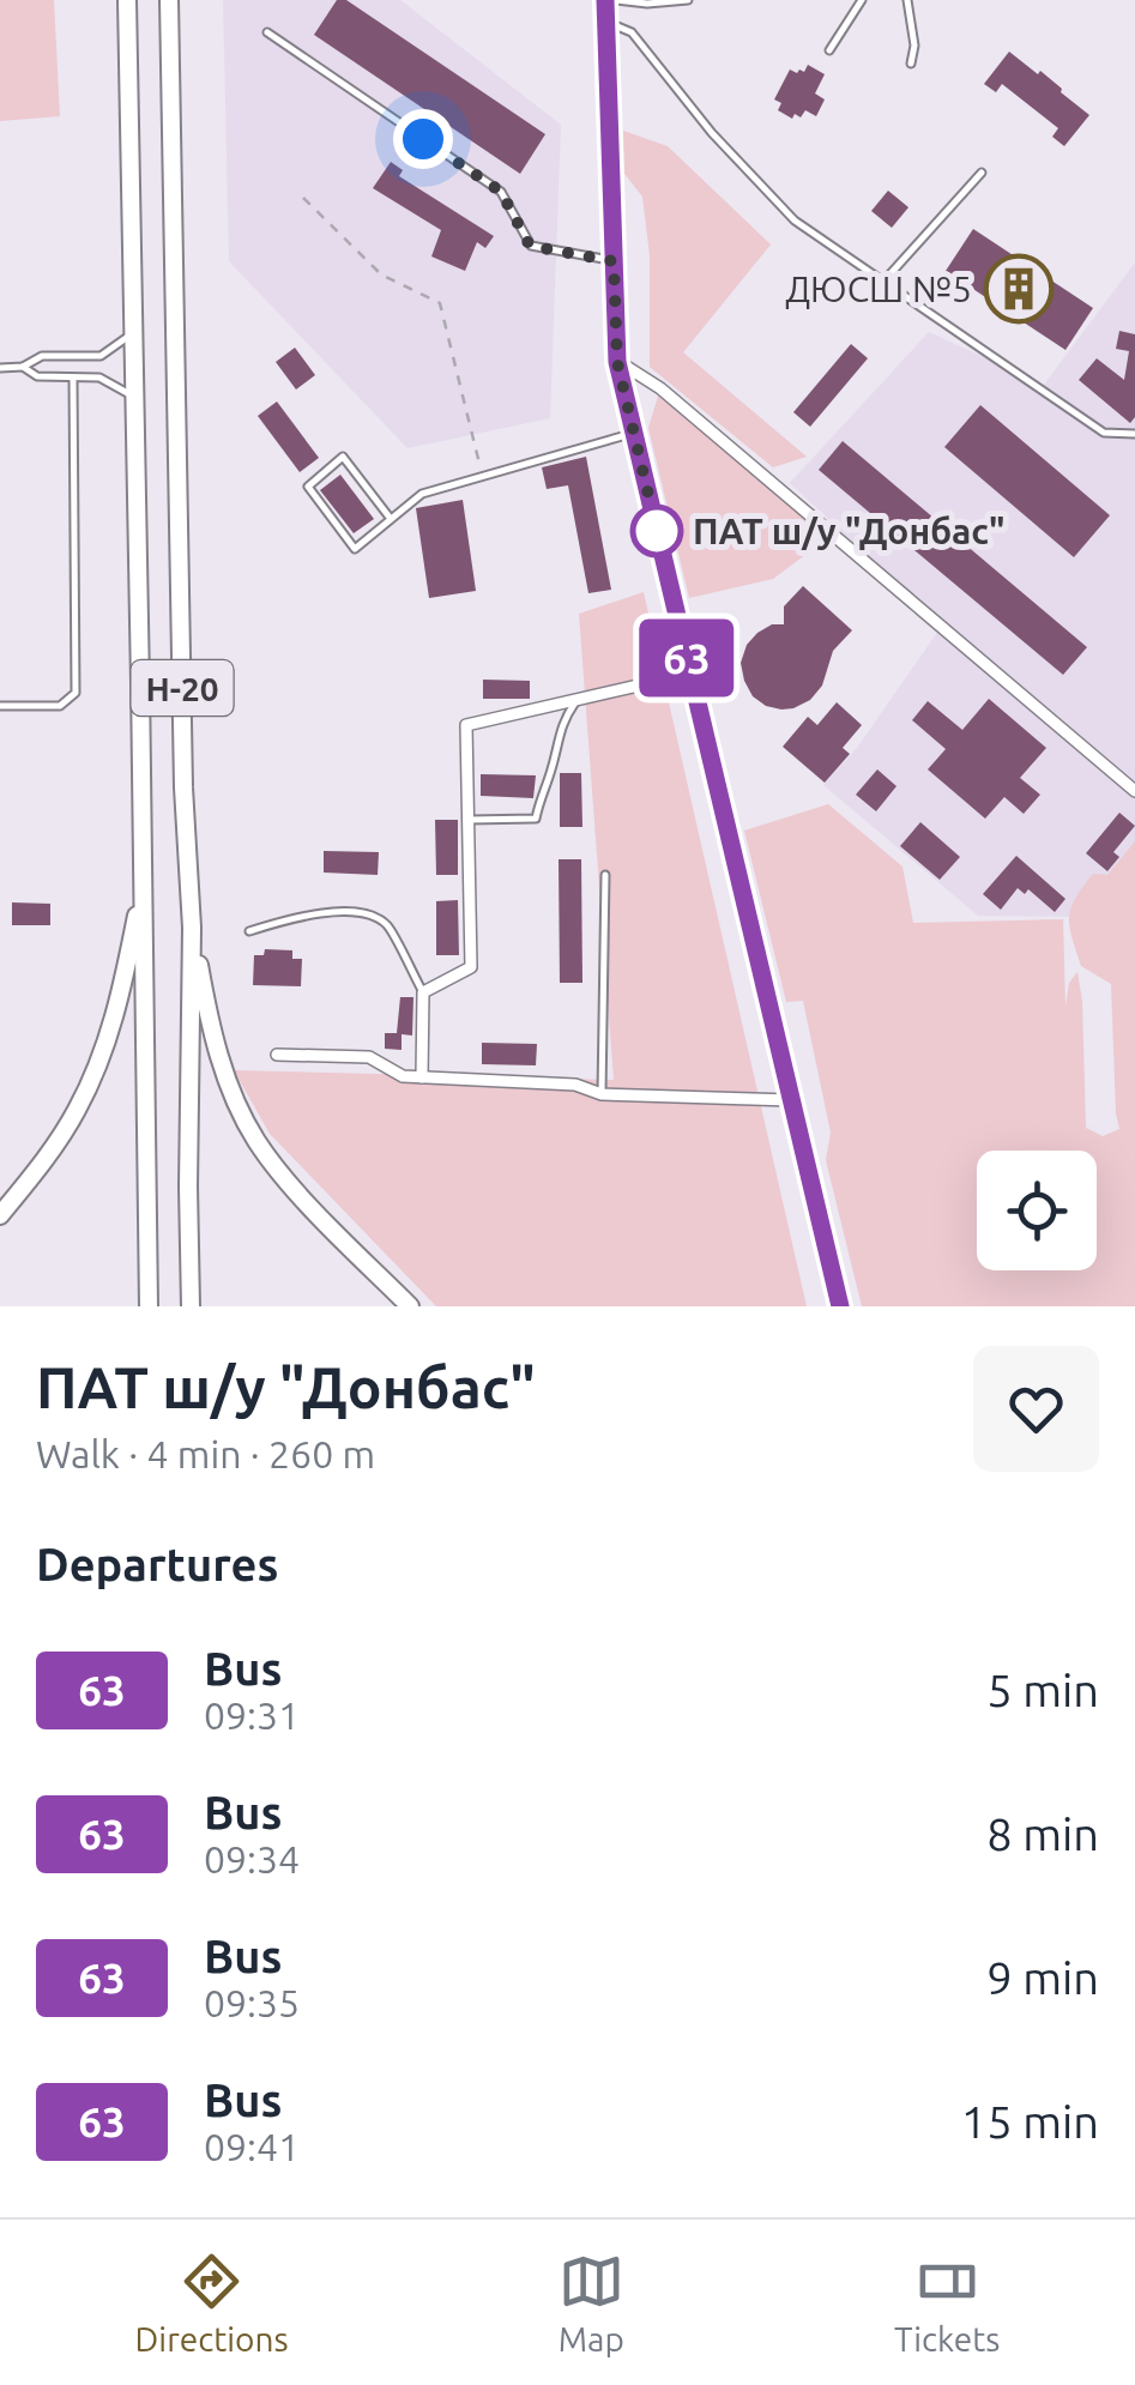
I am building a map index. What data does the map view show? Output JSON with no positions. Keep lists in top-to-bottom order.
{
  "streets": {
    "main road": ["Н-20"]
  },
  "places": {
    "building": ["ДЮСШ №5"],
    "other": ["ПАТ ш/у \"Донбас\""]
  },
  "lines": ["bus line 63"],
  "page": {
    "on_map": "63",
    "heading": [
      ["ПАТ ш/у \"Донбас\"", "Walk · 4 min · 260 m"],
      "Departures"
    ],
    "list": [
      {
        "mark": "63",
        "name": "Bus",
        "note": "09:31",
        "value": "5 min"
      },
      {
        "mark": "63",
        "name": "Bus",
        "note": "09:34",
        "value": "8 min"
      },
      {
        "mark": "63",
        "name": "Bus",
        "note": "09:35",
        "value": "9 min"
      },
      {
        "mark": "63",
        "name": "Bus",
        "note": "09:41",
        "value": "15 min"
      }
    ],
    "tabs": ["Directions", "Map", "Tickets"]
  }
}
